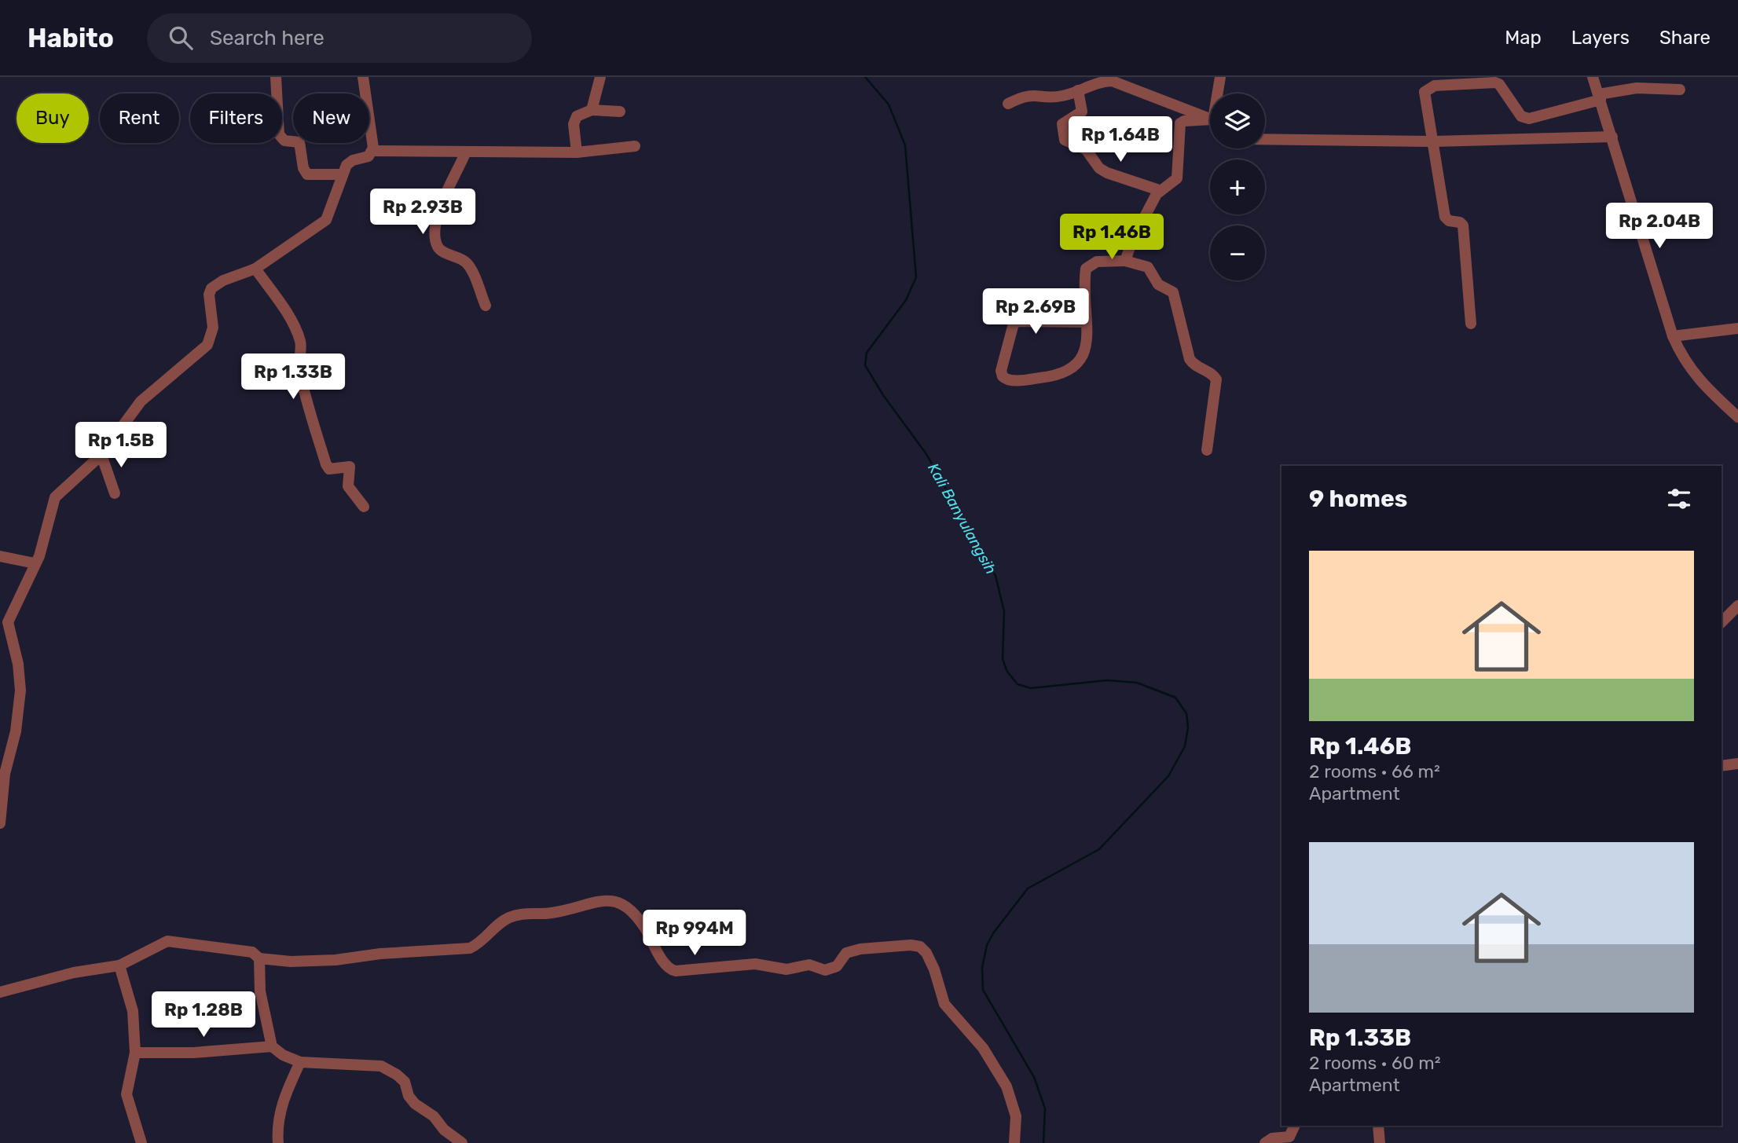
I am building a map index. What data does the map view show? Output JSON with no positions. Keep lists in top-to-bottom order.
{
  "water": ["Kali Banyulangsih"],
  "page": {
    "header": "Habito",
    "search": "Search here",
    "nav": ["Map", "Layers", "Share"],
    "map_buttons": ["+", "−"],
    "chip": [
      "Buy",
      "Rent",
      "Filters",
      "New"
    ],
    "price": [
      "Rp 1.64B",
      "Rp 2.93B",
      "Rp 2.04B",
      "Rp 1.46B",
      "Rp 2.69B",
      "Rp 1.33B",
      "Rp 1.5B",
      "Rp 994M",
      "Rp 1.28B"
    ],
    "heading": "9 homes",
    "list": [
      {
        "name": "Rp 1.46B",
        "note": "2 rooms · 66 m² · Apartment"
      },
      {
        "name": "Rp 1.33B",
        "note": "2 rooms · 60 m² · Apartment"
      }
    ]
  }
}
